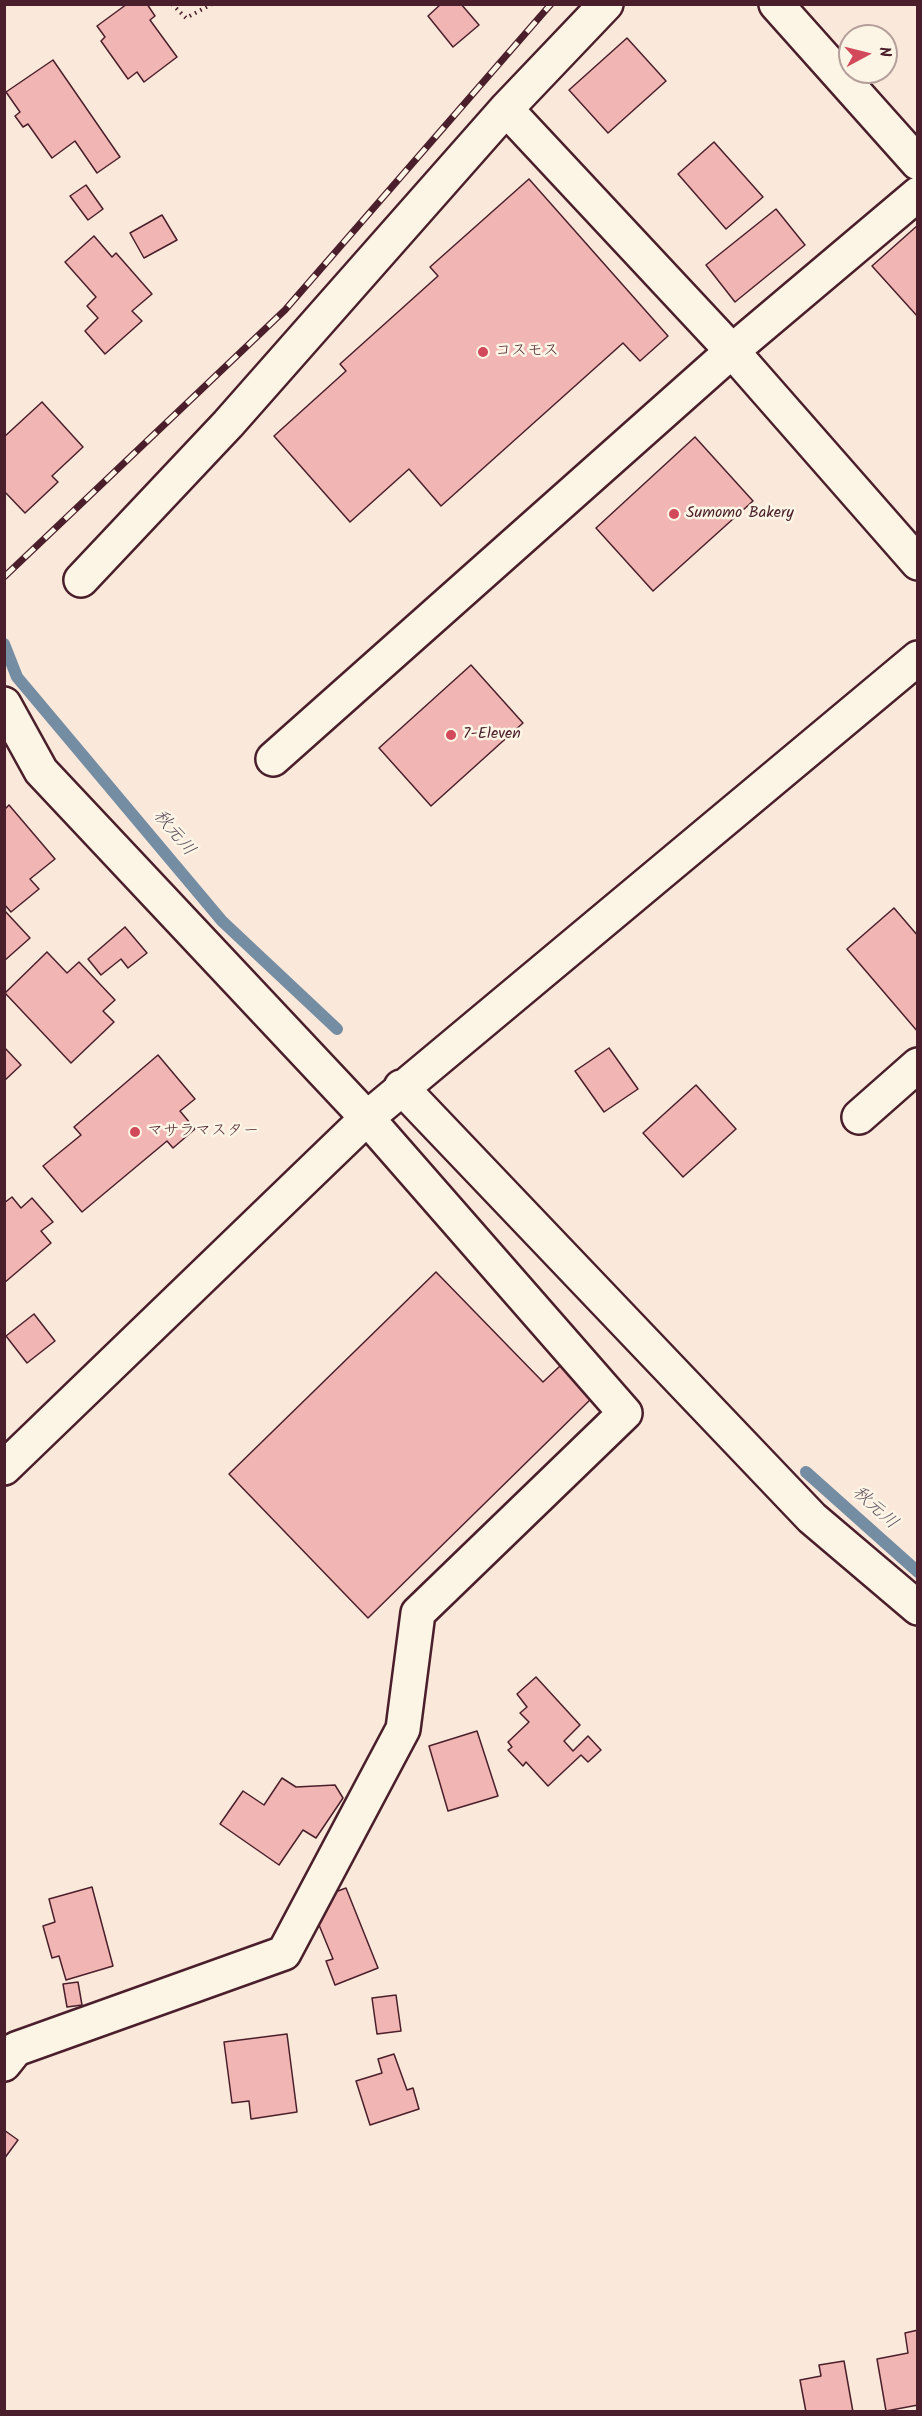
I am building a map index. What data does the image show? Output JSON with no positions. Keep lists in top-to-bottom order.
{
  "water": ["秋元川"],
  "places": [
    "コスモス",
    "Sumomo Bakery",
    "7-Eleven",
    "マサラマスター"
  ],
  "north": "right"
}
